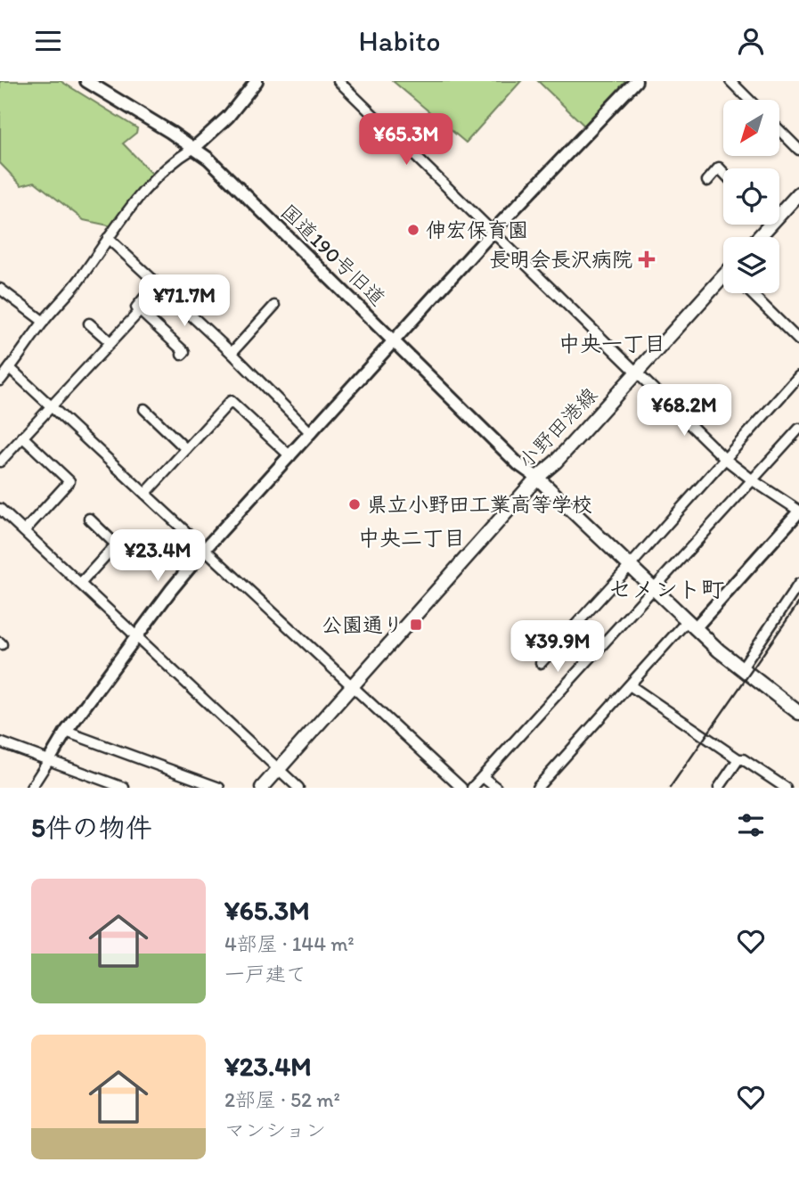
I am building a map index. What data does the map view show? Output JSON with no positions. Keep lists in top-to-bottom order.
{
  "streets": {
    "main road": ["小野田港線"],
    "street": ["国道190号旧道"]
  },
  "crossings": [
    ["国道190号旧道", "小野田港線"]
  ],
  "districts": ["中央一丁目", "中央二丁目", "セメント町"],
  "places": {
    "other": ["伸宏保育園", "県立小野田工業高等学校"],
    "health": ["長明会長沢病院"],
    "transit": ["公園通り"]
  },
  "north": "bottom left",
  "page": {
    "header": "Habito",
    "price": [
      "¥65.3M",
      "¥71.7M",
      "¥68.2M",
      "¥23.4M",
      "¥39.9M"
    ],
    "heading": "5件の物件",
    "list": [
      {
        "name": "¥65.3M",
        "note": "4部屋 · 144 m² · 一戸建て"
      },
      {
        "name": "¥23.4M",
        "note": "2部屋 · 52 m² · マンション"
      }
    ]
  }
}
